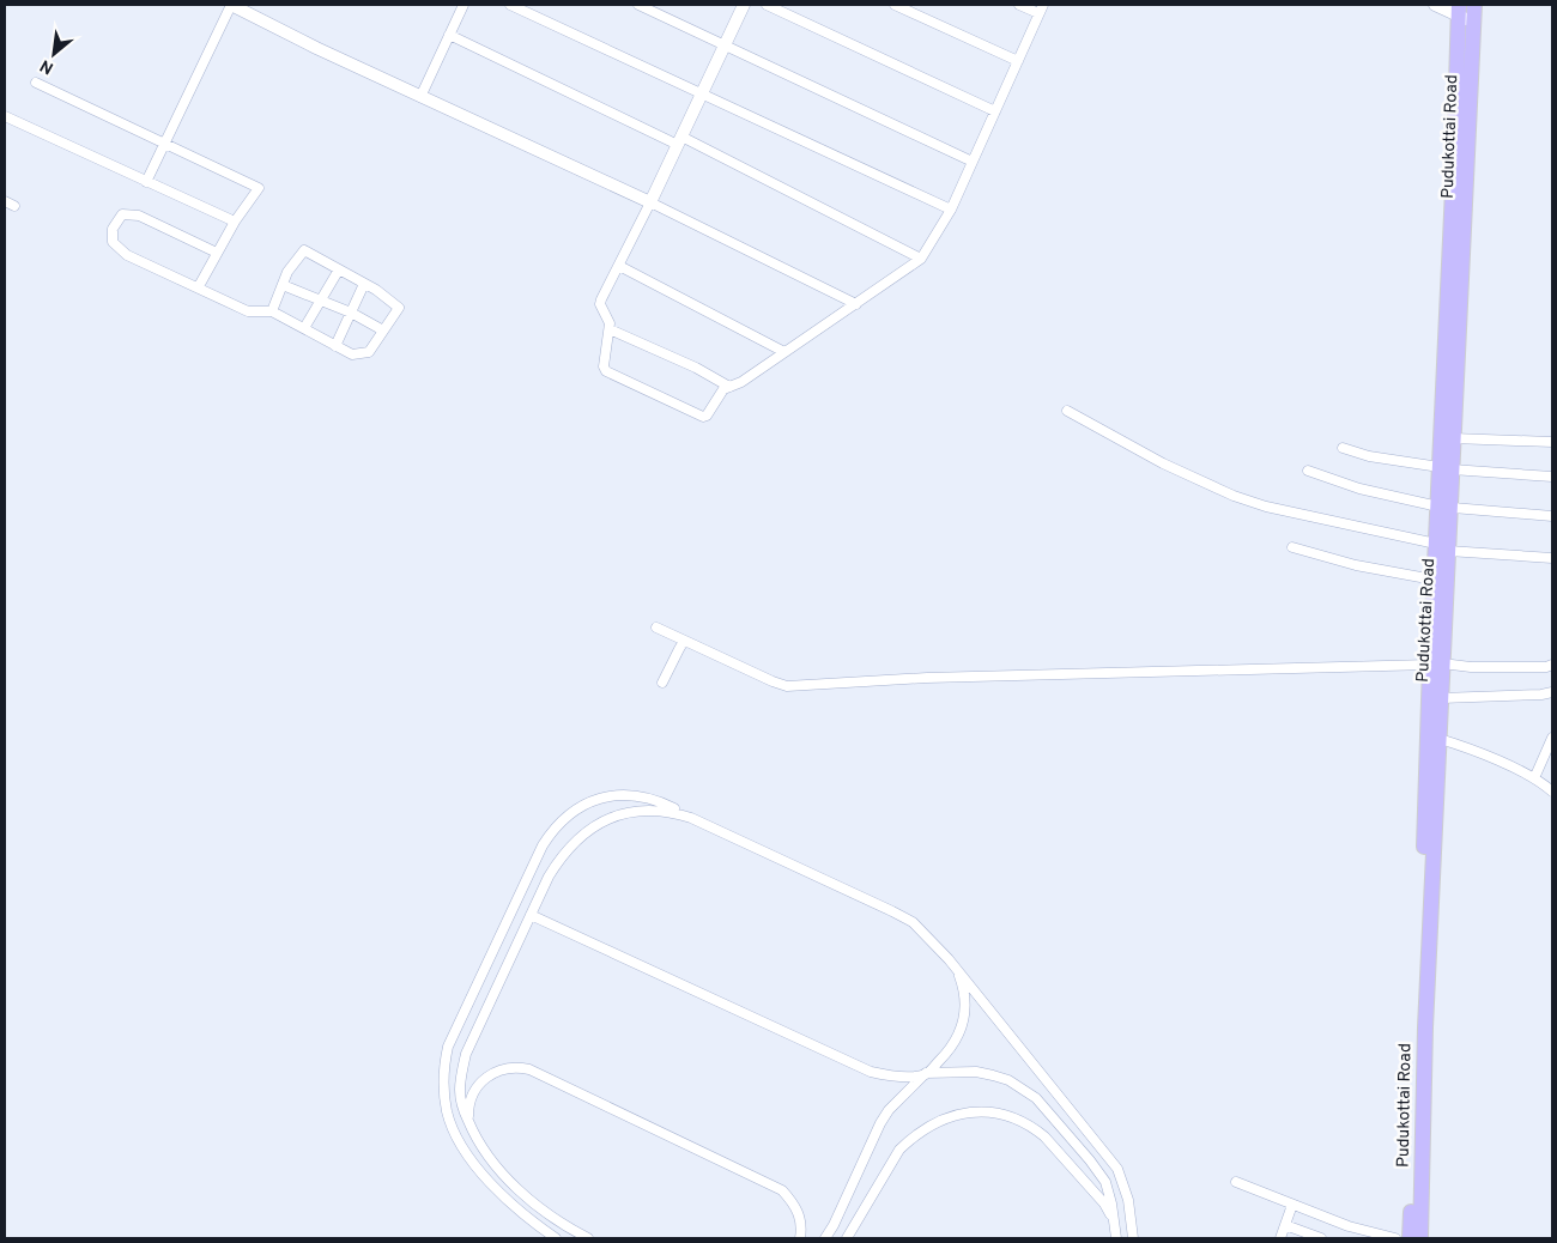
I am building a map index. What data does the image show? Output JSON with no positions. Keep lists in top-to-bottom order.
{
  "streets": {
    "highway": ["Pudukottai Road"]
  },
  "north": "bottom left"
}
